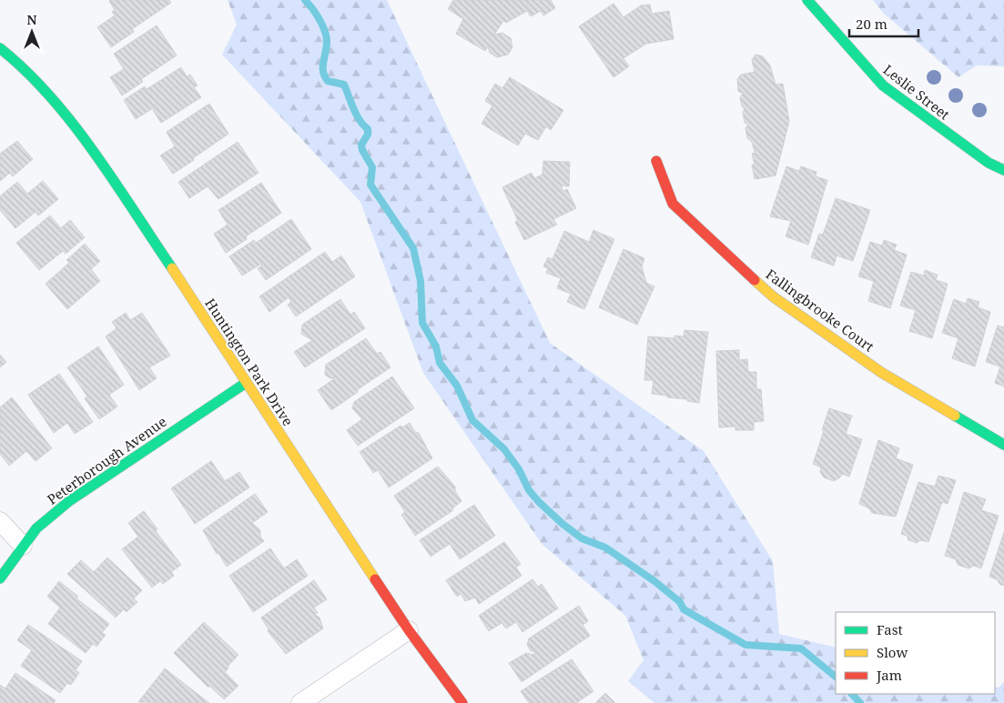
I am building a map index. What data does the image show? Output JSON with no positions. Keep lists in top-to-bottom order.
{
  "streets": {
    "street": [
      "Leslie Street",
      "Fallingbrooke Court",
      "Huntington Park Drive",
      "Peterborough Avenue"
    ]
  },
  "crossings": [
    ["Huntington Park Drive", "Peterborough Avenue"]
  ],
  "legend": ["Fast", "Slow", "Jam"],
  "scale_bar": "20 m",
  "north": "top"
}
